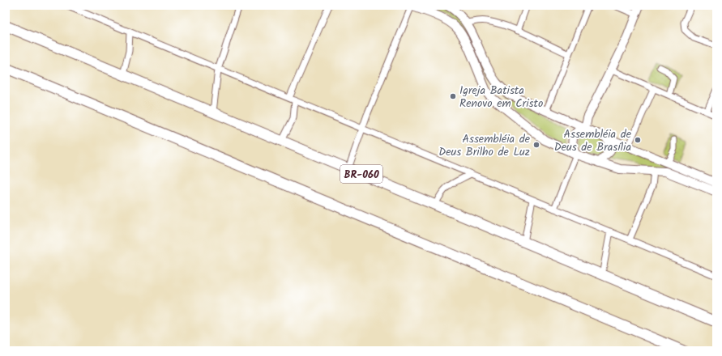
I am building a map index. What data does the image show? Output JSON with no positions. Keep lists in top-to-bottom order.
{
  "streets": {
    "highway": ["BR-060"]
  },
  "places": ["Igreja Batista Renovo em Cristo", "Assembléia de Deus de Brasília", "Assembléia de Deus Brilho de Luz"]
}
